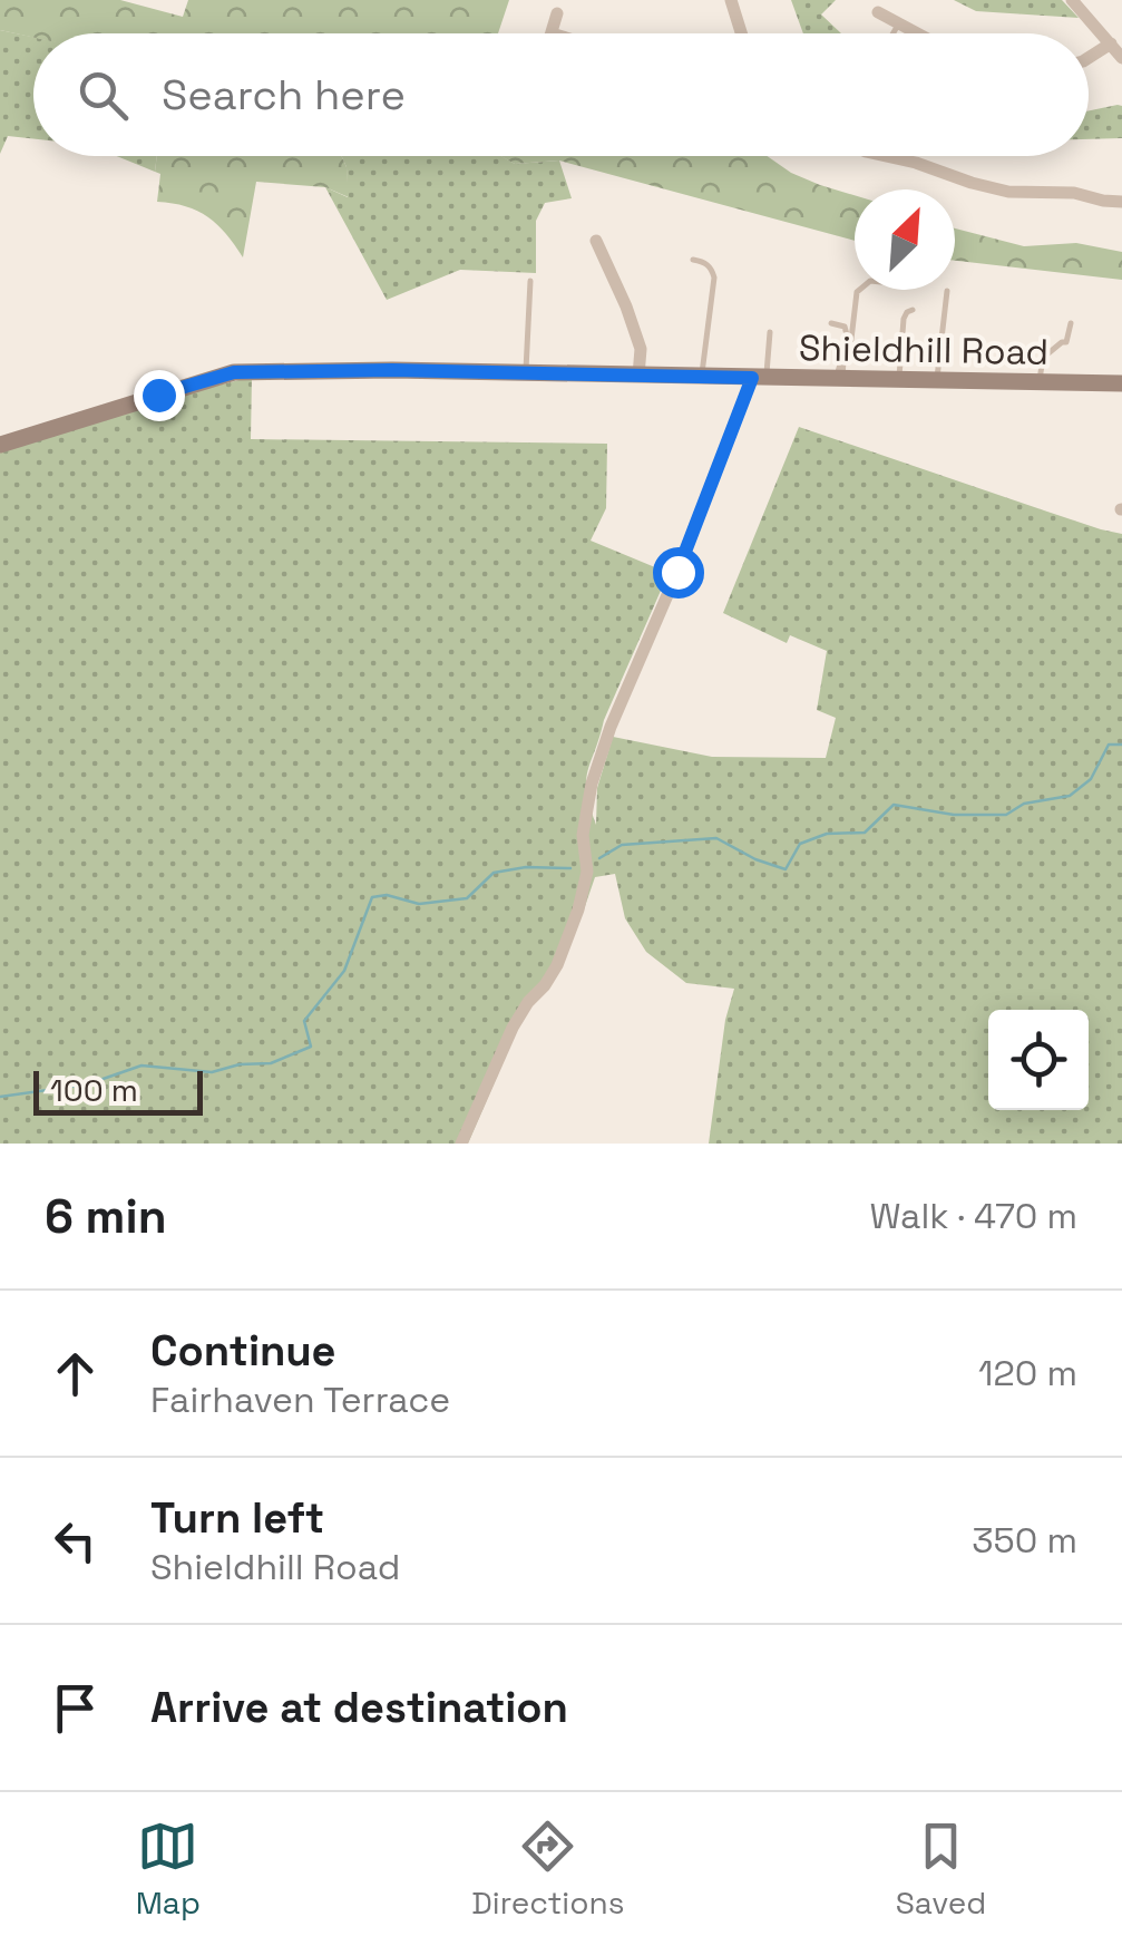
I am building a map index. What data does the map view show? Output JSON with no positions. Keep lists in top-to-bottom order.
{
  "streets": {
    "main road": ["Shieldhill Road"]
  },
  "scale_bar": "100 m",
  "north": "top right",
  "page": {
    "search": "Search here",
    "scale": "100 m",
    "heading": ["6 min", "Walk · 470 m"],
    "list": [
      ["Continue", "Fairhaven Terrace", "120 m"],
      ["Turn left", "Shieldhill Road", "350 m"],
      "Arrive at destination"
    ],
    "nav": ["Map", "Directions", "Saved"]
  }
}
